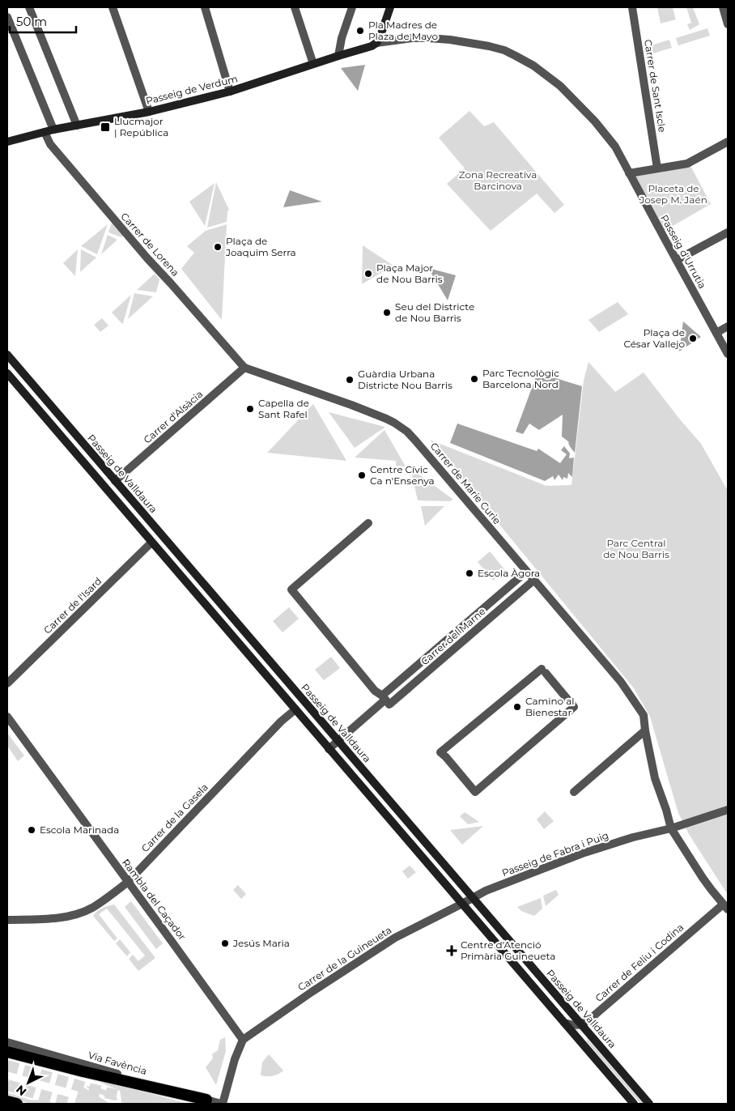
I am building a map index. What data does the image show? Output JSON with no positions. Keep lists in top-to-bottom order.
{
  "streets": {
    "main road": ["Passeig de Verdum", "Passeig de Valldaura"],
    "street": [
      "Carrer de Sant Iscle",
      "Carrer de Lorena",
      "Passeig d'Urrutia",
      "Carrer d'Alsàcia",
      "Carrer de Marie Curie",
      "Carrer de l'Isard",
      "Carrer del Marne",
      "Carrer de la Gasela",
      "Passeig de Fabra i Puig",
      "Rambla del Caçador",
      "Carrer de la Guineueta",
      "Carrer de Feliu i Codina",
      "Via Favència"
    ]
  },
  "crossings": [
    ["Passeig de Verdum", "Carrer de Lorena"],
    ["Passeig de Verdum", "Passeig d'Urrutia"],
    ["Carrer de Lorena", "Carrer d'Alsàcia"],
    ["Carrer de Lorena", "Carrer de Marie Curie"],
    ["Carrer d'Alsàcia", "Passeig de Valldaura"],
    ["Carrer d'Alsàcia", "Carrer de Marie Curie"],
    ["Passeig de Valldaura", "Carrer del Marne"],
    ["Passeig de Valldaura", "Passeig de Fabra i Puig"],
    ["Passeig de Valldaura", "Carrer de Feliu i Codina"],
    ["Carrer de Marie Curie", "Carrer del Marne"],
    ["Carrer de Marie Curie", "Passeig de Fabra i Puig"],
    ["Carrer de Marie Curie", "Carrer de Feliu i Codina"],
    ["Carrer de la Gasela", "Rambla del Caçador"],
    ["Passeig de Fabra i Puig", "Carrer de la Guineueta"],
    ["Rambla del Caçador", "Carrer de la Guineueta"]
  ],
  "parks": ["Zona Recreativa Barcinova", "Placeta de Josep M. Jaén", "Parc Central de Nou Barris"],
  "places": {
    "other": [
      "Pla Madres de Plaza de Mayo",
      "Plaça de Joaquim Serra",
      "Plaça Major de Nou Barris",
      "Seu del Districte de Nou Barris",
      "Plaça de César Vallejo",
      "Parc Tecnològic Barcelona Nord",
      "Guàrdia Urbana Districte Nou Barris",
      "Capella de Sant Rafel",
      "Centre Cívic Ca n'Ensenya",
      "Escola Àgora",
      "Camino al Bienestar",
      "Escola Marinada",
      "Jesús Maria"
    ],
    "transit": ["Llucmajor | República"],
    "health": ["Centre d'Atenció Primària Guineueta"]
  },
  "scale_bar": "50 m",
  "north": "bottom left"
}
